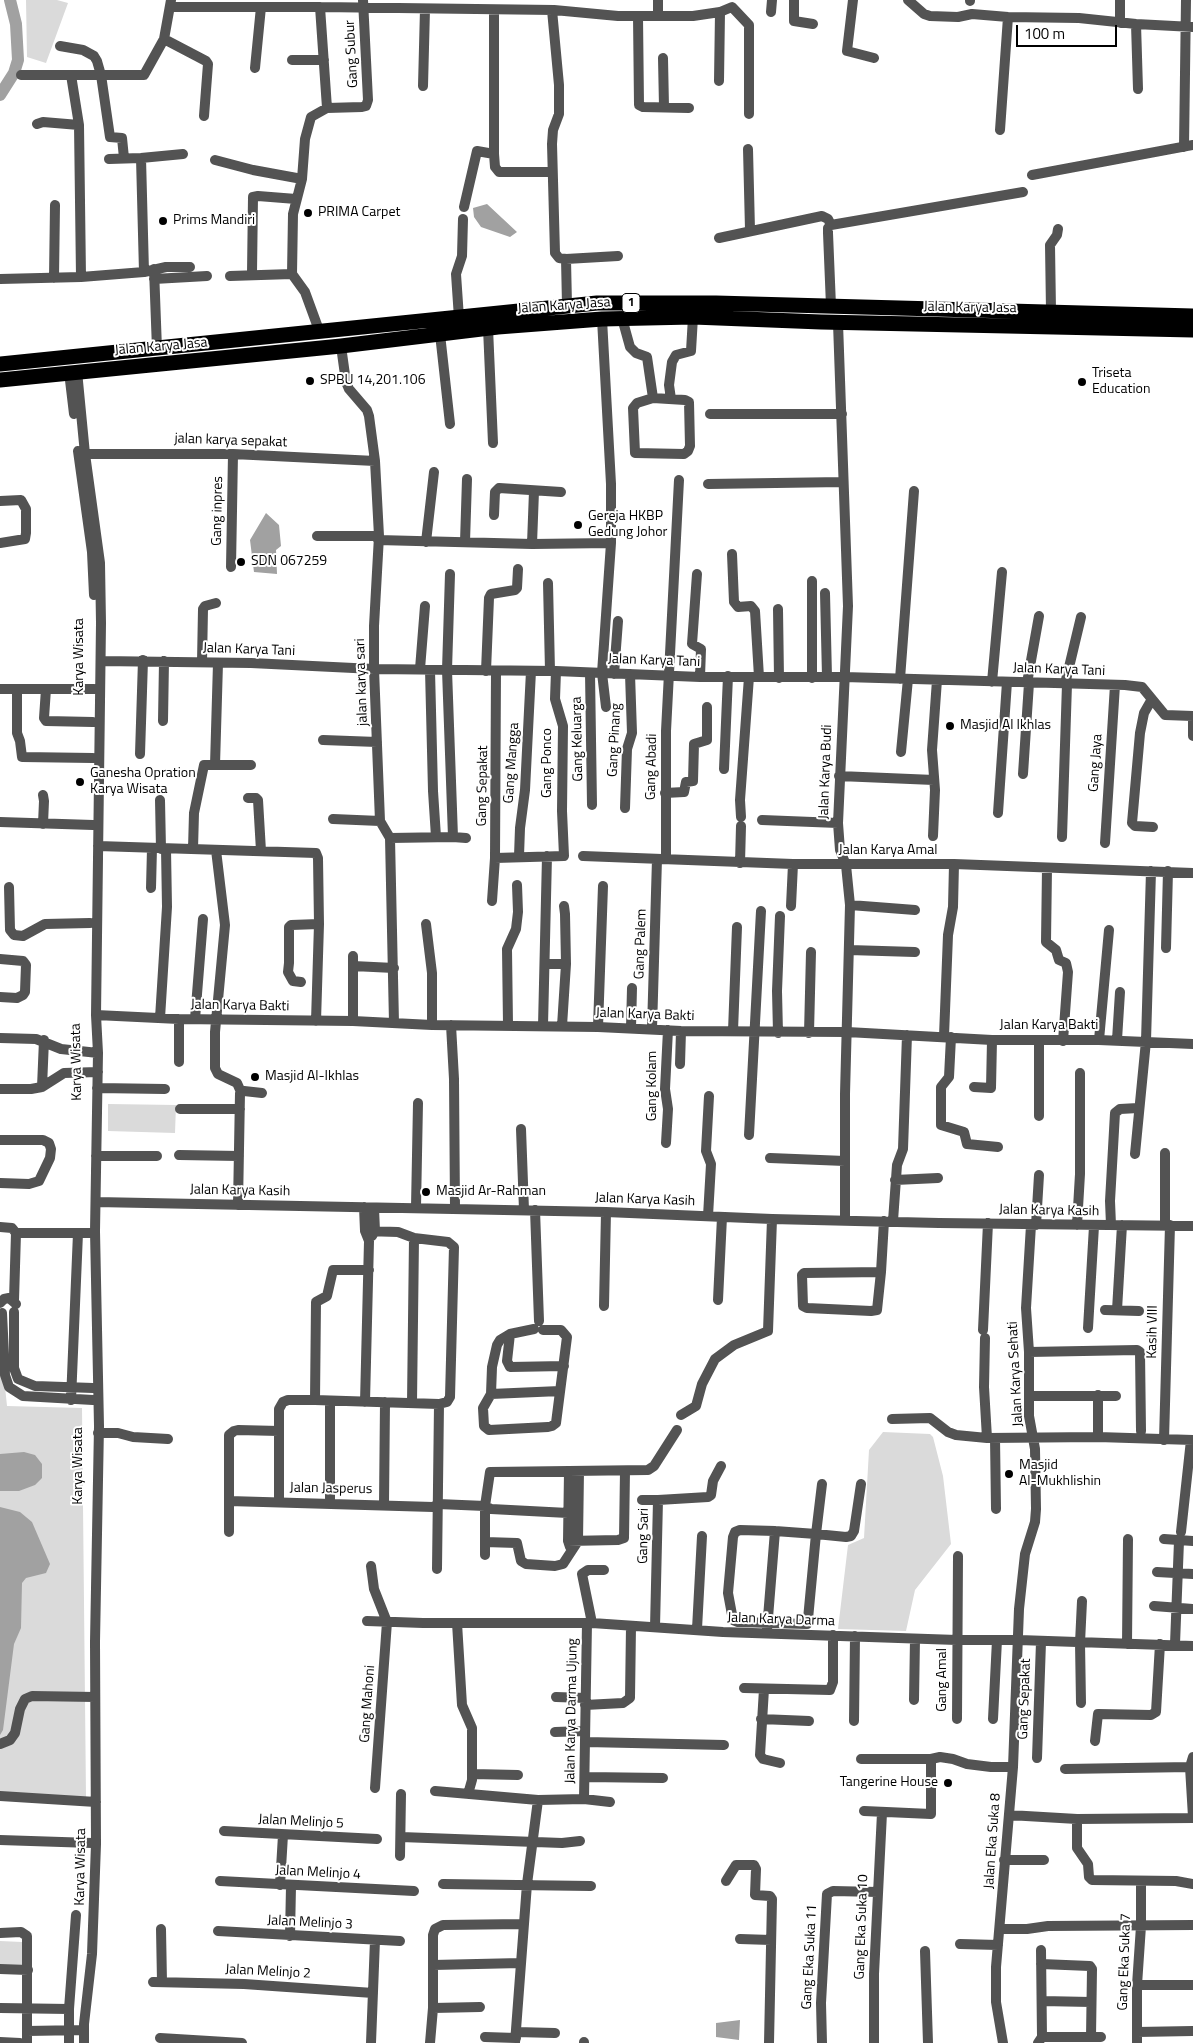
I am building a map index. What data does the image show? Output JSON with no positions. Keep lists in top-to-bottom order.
{
  "streets": {
    "highway": ["1", "Jalan Karya Jasa"],
    "street": [
      "Gang Subur",
      "jalan karya sepakat",
      "Gang inpres",
      "Jalan Karya Tani",
      "Karya Wisata",
      "jalan karya sari",
      "Gang Keluarga",
      "Gang Pinang",
      "Gang Mangga",
      "Gang Ponco",
      "Gang Jaya",
      "Gang Abadi",
      "Jalan Karya Budi",
      "Gang Sepakat",
      "Jalan Karya Amal",
      "Gang Palem",
      "Jalan Karya Bakti",
      "Gang Kolam",
      "Jalan Karya Kasih",
      "Kasih VIII",
      "Jalan Karya Sehati",
      "Jalan Jasperus",
      "Gang Sari",
      "Jalan Karya Darma",
      "Gang Amal",
      "Gang Mahoni",
      "Jalan Karya Darma Ujung",
      "Jalan Melinjo 5",
      "Jalan Eka Suka 8",
      "Jalan Melinjo 4",
      "Jalan Melinjo 3",
      "Gang Eka Suka 10",
      "Gang Eka Suka 11",
      "Gang Eka Suka 7",
      "Jalan Melinjo 2"
    ]
  },
  "crossings": [
    ["Jalan Karya Jasa", "Karya Wisata"],
    ["Jalan Karya Jasa", "jalan karya sari"],
    ["Jalan Karya Jasa", "Jalan Karya Budi"],
    ["jalan karya sepakat", "Gang inpres"],
    ["jalan karya sepakat", "Karya Wisata"],
    ["jalan karya sepakat", "jalan karya sari"],
    ["Jalan Karya Tani", "Karya Wisata"],
    ["Jalan Karya Tani", "jalan karya sari"],
    ["Jalan Karya Tani", "Gang Keluarga"],
    ["Jalan Karya Tani", "Gang Pinang"],
    ["Jalan Karya Tani", "Gang Mangga"],
    ["Jalan Karya Tani", "Gang Ponco"],
    ["Jalan Karya Tani", "Gang Jaya"],
    ["Jalan Karya Tani", "Gang Abadi"],
    ["Jalan Karya Tani", "Jalan Karya Budi"],
    ["Jalan Karya Tani", "Gang Sepakat"],
    ["Karya Wisata", "Jalan Karya Bakti"],
    ["Karya Wisata", "Jalan Karya Kasih"],
    ["jalan karya sari", "Jalan Karya Bakti"],
    ["Gang Abadi", "Jalan Karya Amal"],
    ["Gang Abadi", "Gang Palem"],
    ["Jalan Karya Budi", "Jalan Karya Amal"],
    ["Jalan Karya Budi", "Jalan Karya Bakti"],
    ["Jalan Karya Budi", "Jalan Karya Kasih"],
    ["Gang Sepakat", "Jalan Karya Darma"],
    ["Jalan Karya Amal", "Gang Palem"],
    ["Gang Palem", "Jalan Karya Bakti"],
    ["Jalan Karya Bakti", "Gang Kolam"],
    ["Jalan Karya Kasih", "Kasih VIII"],
    ["Jalan Karya Kasih", "Jalan Karya Sehati"],
    ["Jalan Karya Sehati", "Jalan Karya Darma"],
    ["Jalan Karya Sehati", "Jalan Eka Suka 8"],
    ["Gang Sari", "Jalan Karya Darma"],
    ["Jalan Karya Darma", "Gang Amal"],
    ["Jalan Karya Darma", "Gang Mahoni"],
    ["Jalan Karya Darma", "Jalan Karya Darma Ujung"],
    ["Jalan Karya Darma", "Jalan Eka Suka 8"],
    ["Gang Eka Suka 10", "Gang Eka Suka 11"]
  ],
  "places": [
    "PRIMA Carpet",
    "Prims Mandiri",
    "SPBU 14,201.106",
    "Triseta Education",
    "Gereja HKBP Gedung Johor",
    "SDN 067259",
    "Masjid Al Ikhlas",
    "Ganesha Opration Karya Wisata",
    "Masjid Al-Ikhlas",
    "Masjid Ar-Rahman",
    "Masjid Al-Mukhlishin",
    "Tangerine House"
  ],
  "scale_bar": "100 m"
}
